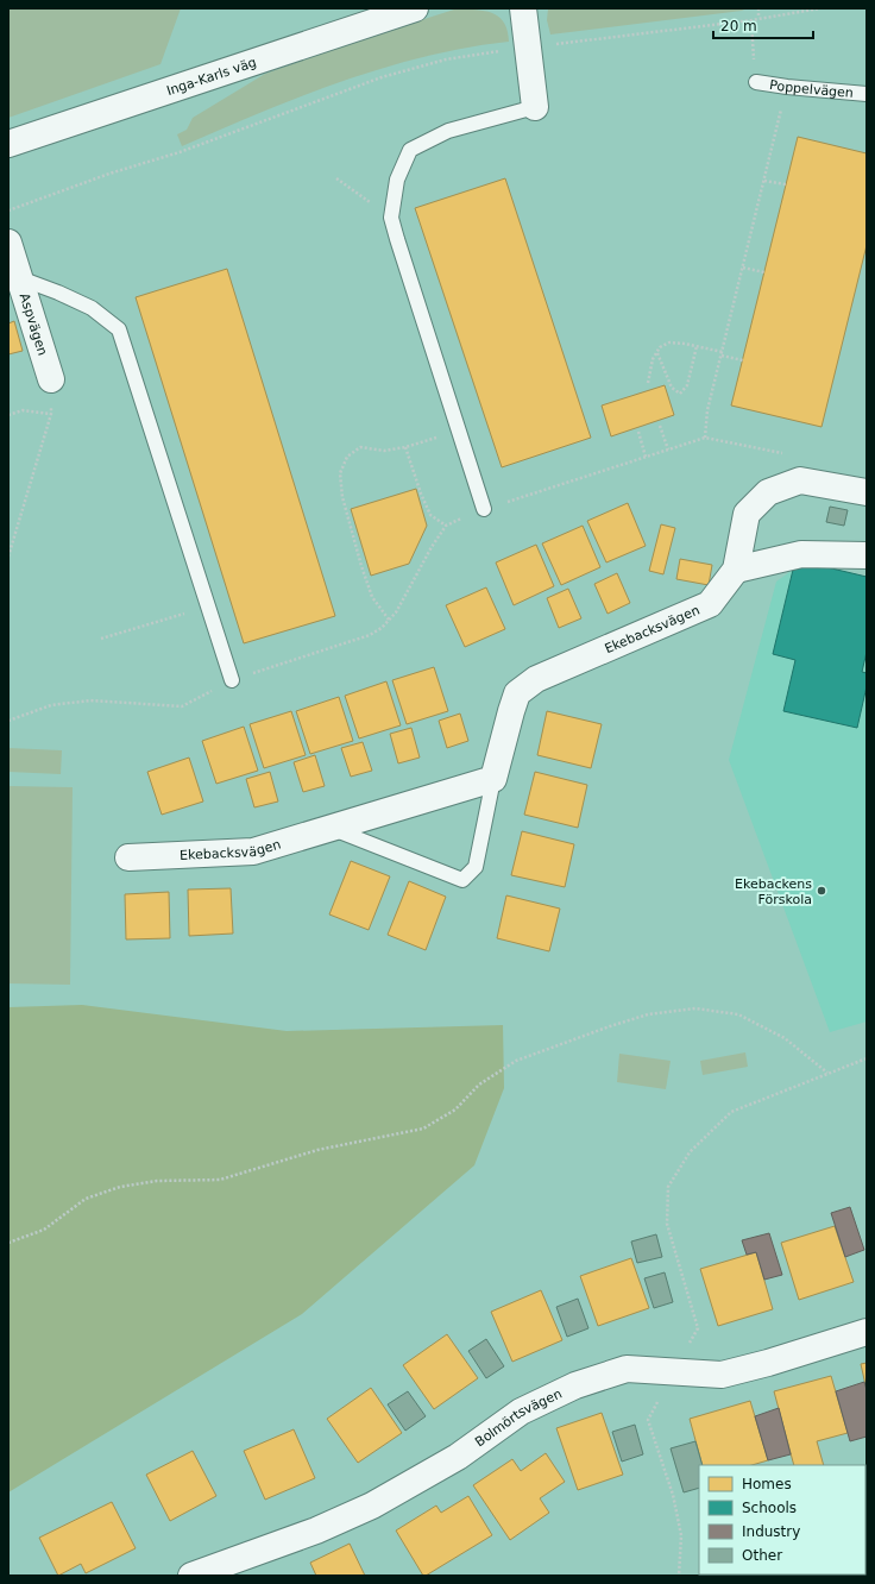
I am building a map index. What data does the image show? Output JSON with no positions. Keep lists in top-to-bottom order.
{
  "streets": {
    "street": [
      "Inga-Karls väg",
      "Aspvägen",
      "Ekebacksvägen",
      "Bolmörtsvägen"
    ],
    "lane": ["Poppelvägen"]
  },
  "places": ["Ekebackens Förskola"],
  "legend": [
    "Homes",
    "Schools",
    "Industry",
    "Other"
  ],
  "scale_bar": "20 m"
}
